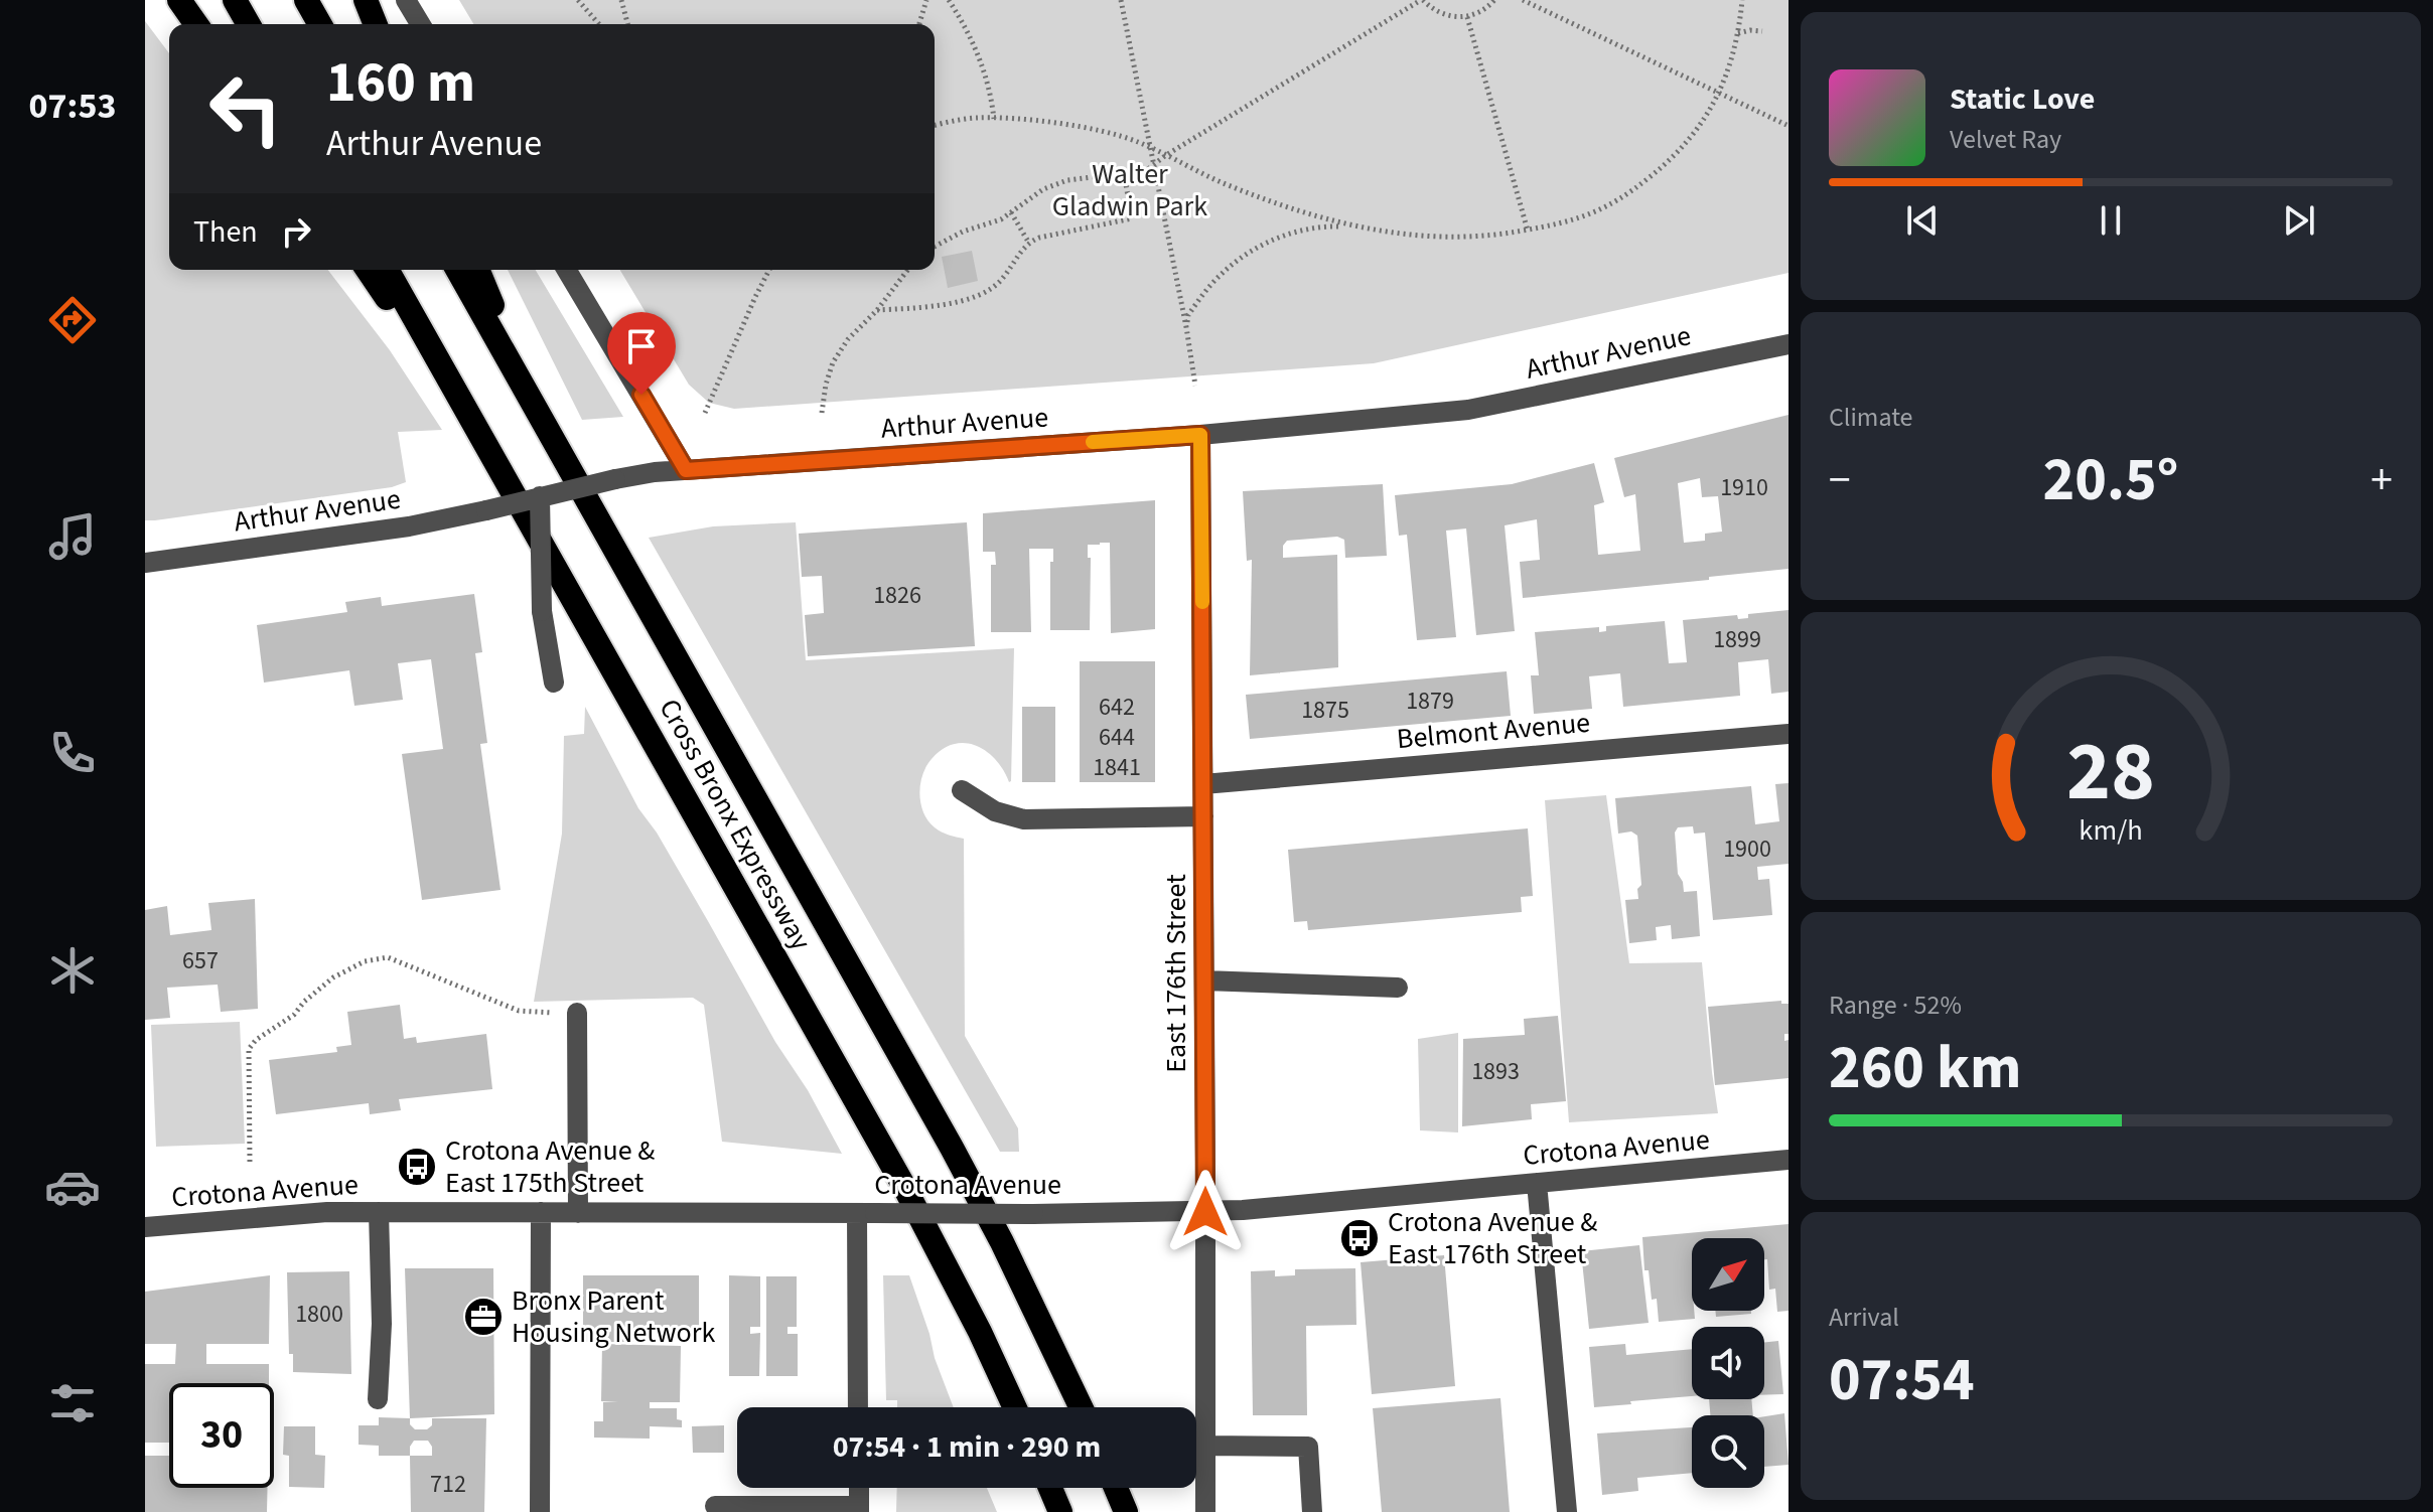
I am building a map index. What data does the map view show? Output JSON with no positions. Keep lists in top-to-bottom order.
{
  "streets": {
    "highway": ["Cross Bronx Expressway"],
    "street": [
      "Arthur Avenue",
      "Belmont Avenue",
      "East 176th Street",
      "Crotona Avenue"
    ]
  },
  "crossings": [
    ["Arthur Avenue", "East 176th Street"],
    ["Belmont Avenue", "East 176th Street"],
    ["East 176th Street", "Crotona Avenue"]
  ],
  "parks": ["Walter Gladwin Park"],
  "places": {
    "bus stop": ["Crotona Avenue & East 175th Street", "Crotona Avenue & East 176th Street"],
    "office": ["Bronx Parent Housing Network"]
  },
  "house_numbers": [
    "1910",
    "1826",
    "1899",
    "1879",
    "642",
    "1875",
    "644",
    "1841",
    "1900",
    "657",
    "1893",
    "1800",
    "712"
  ],
  "north": "top right",
  "page": {
    "tabs": "07:53",
    "turn": ["160 m", "Arthur Avenue"],
    "song": ["Static Love", "Velvet Ray"],
    "then": "Then",
    "tile": [
      "Climate",
      ["Range · 52%", "260 km"],
      ["Arrival", "07:54"]
    ],
    "heat": ["−", "20.5°", "+"],
    "limit": "30",
    "trip": "07:54 · 1 min · 290 m",
    "gauge": ["28", "km/h"]
  }
}
